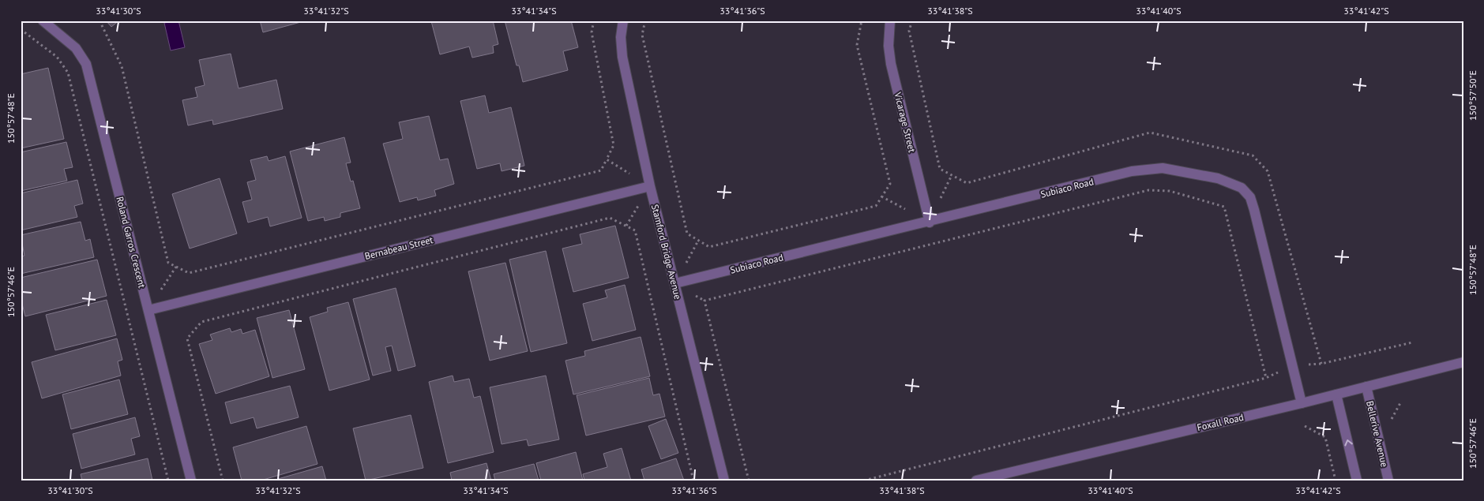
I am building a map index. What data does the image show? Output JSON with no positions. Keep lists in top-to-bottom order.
{
  "streets": {
    "street": [
      "Vicarage Street",
      "Subiaco Road",
      "Roland Garros Crescent",
      "Bernabeau Street",
      "Stamford Bridge Avenue",
      "Foxall Road",
      "Bellerive Avenue"
    ]
  },
  "crossings": [
    ["Vicarage Street", "Subiaco Road"],
    ["Subiaco Road", "Stamford Bridge Avenue"],
    ["Subiaco Road", "Foxall Road"],
    ["Roland Garros Crescent", "Bernabeau Street"],
    ["Bernabeau Street", "Stamford Bridge Avenue"],
    ["Foxall Road", "Bellerive Avenue"]
  ],
  "coordinates": [
    "33°41'30\"S",
    "33°41'32\"S",
    "33°41'34\"S",
    "33°41'36\"S",
    "33°41'38\"S",
    "33°41'40\"S",
    "33°41'42\"S",
    "150°57'50\"E",
    "150°57'48\"E",
    "150°57'46\"E"
  ]
}
